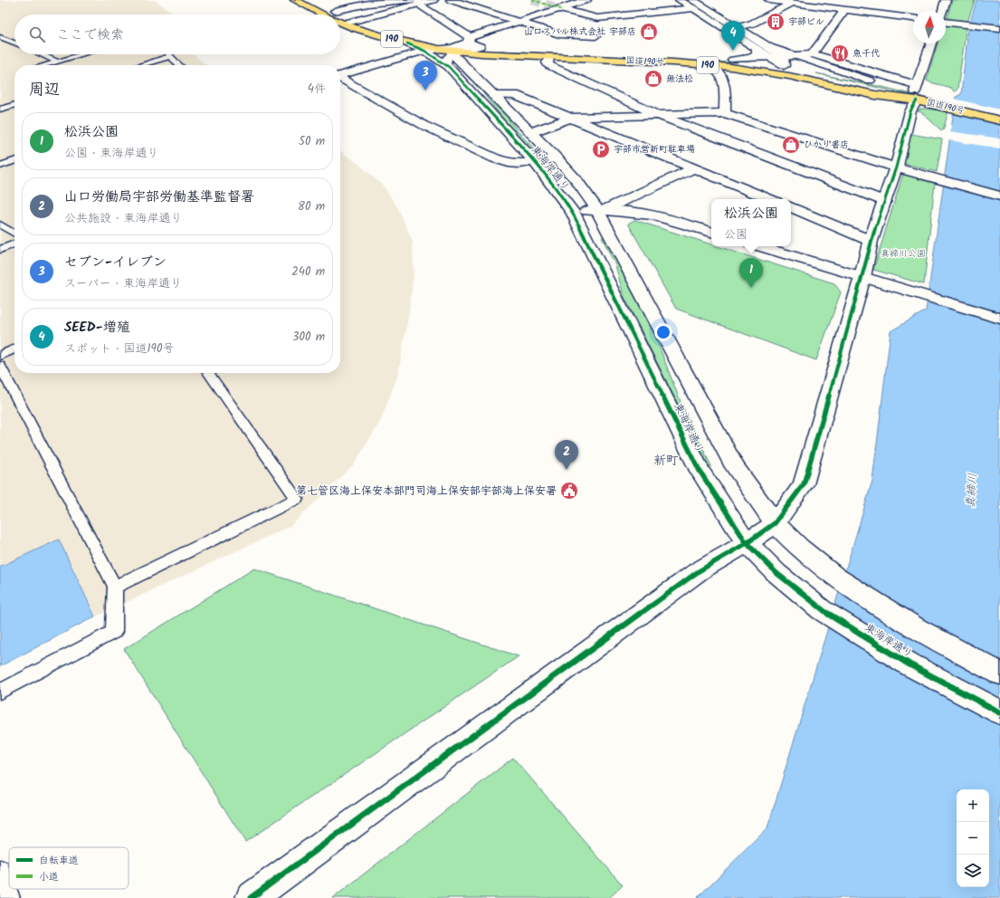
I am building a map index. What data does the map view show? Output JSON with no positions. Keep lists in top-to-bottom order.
{
  "streets": {
    "highway": ["190", "国道190号"],
    "street": ["東海岸通り"]
  },
  "crossings": [
    ["国道190号", "東海岸通り"]
  ],
  "districts": ["新町"],
  "water": ["真締川"],
  "parks": ["真締川公園"],
  "places": {
    "building": ["宇部ビル"],
    "shop": ["山口スバル株式会社 宇部店", "無法松", "ひかり書店"],
    "restaurant": ["魚千代"],
    "parking": ["宇部市営新町駐車場"],
    "public building": ["第七管区海上保安本部門司海上保安部宇部海上保安署"]
  },
  "legend": ["自転車道", "小道"],
  "north": "top",
  "page": {
    "search": "ここで検索",
    "pins": [
      "4",
      "3",
      "1",
      "2"
    ],
    "heading": ["周辺", "4件"],
    "list": [
      {
        "mark": "1",
        "name": "松浜公園",
        "note": "公園 · 東海岸通り",
        "value": "50 m"
      },
      {
        "mark": "2",
        "name": "山口労働局宇部労働基準監督署",
        "note": "公共施設 · 東海岸通り",
        "value": "80 m"
      },
      {
        "mark": "3",
        "name": "セブン-イレブン",
        "note": "スーパー · 東海岸通り",
        "value": "240 m"
      },
      {
        "mark": "4",
        "name": "SEED-増殖",
        "note": "スポット · 国道190号",
        "value": "300 m"
      }
    ],
    "popup": ["松浜公園", "公園"],
    "map_buttons": ["+", "−"]
  }
}
